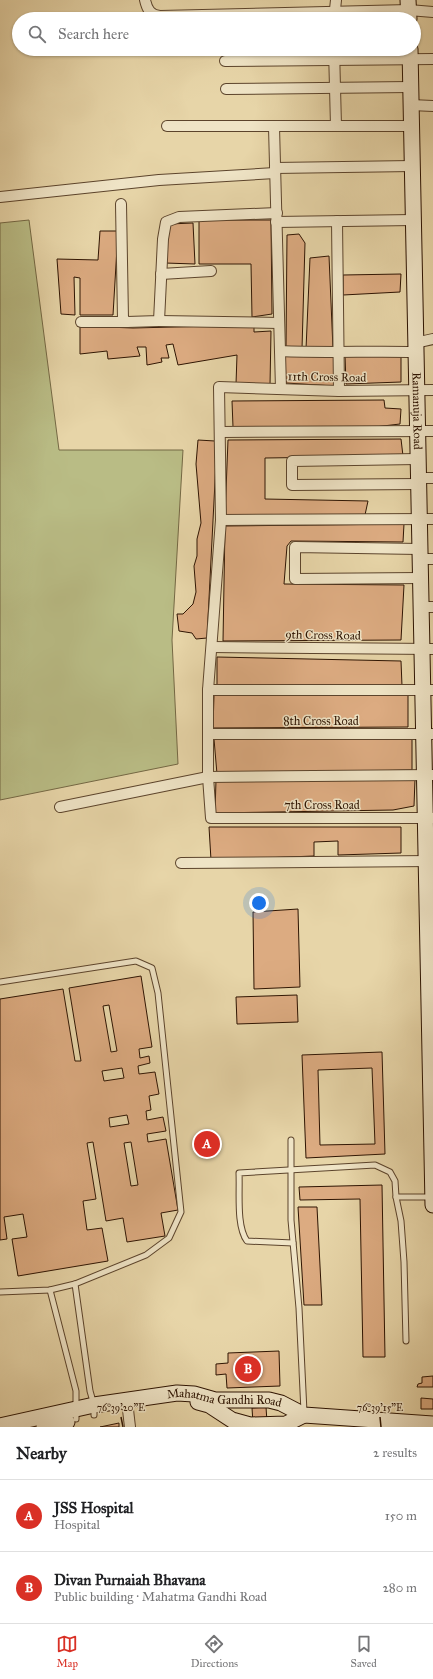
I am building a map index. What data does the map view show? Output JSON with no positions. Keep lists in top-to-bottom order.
{
  "streets": {
    "street": [
      "11th Cross Road",
      "Ramanuja Road",
      "9th Cross Road",
      "8th Cross Road",
      "7th Cross Road",
      "Mahatma Gandhi Road"
    ]
  },
  "crossings": [
    ["11th Cross Road", "Ramanuja Road"],
    ["Ramanuja Road", "9th Cross Road"],
    ["Ramanuja Road", "8th Cross Road"],
    ["Ramanuja Road", "7th Cross Road"]
  ],
  "page": {
    "search": "Search here",
    "pins": ["A", "B"],
    "heading": ["Nearby", "2 results"],
    "list": [
      {
        "mark": "A",
        "name": "JSS Hospital",
        "note": "Hospital",
        "value": "150 m"
      },
      {
        "mark": "B",
        "name": "Divan Purnaiah Bhavana",
        "note": "Public building · Mahatma Gandhi Road",
        "value": "280 m"
      }
    ],
    "nav": ["Map", "Directions", "Saved"]
  },
  "coordinates": ["76°39'20\"E", "76°39'15\"E"]
}
